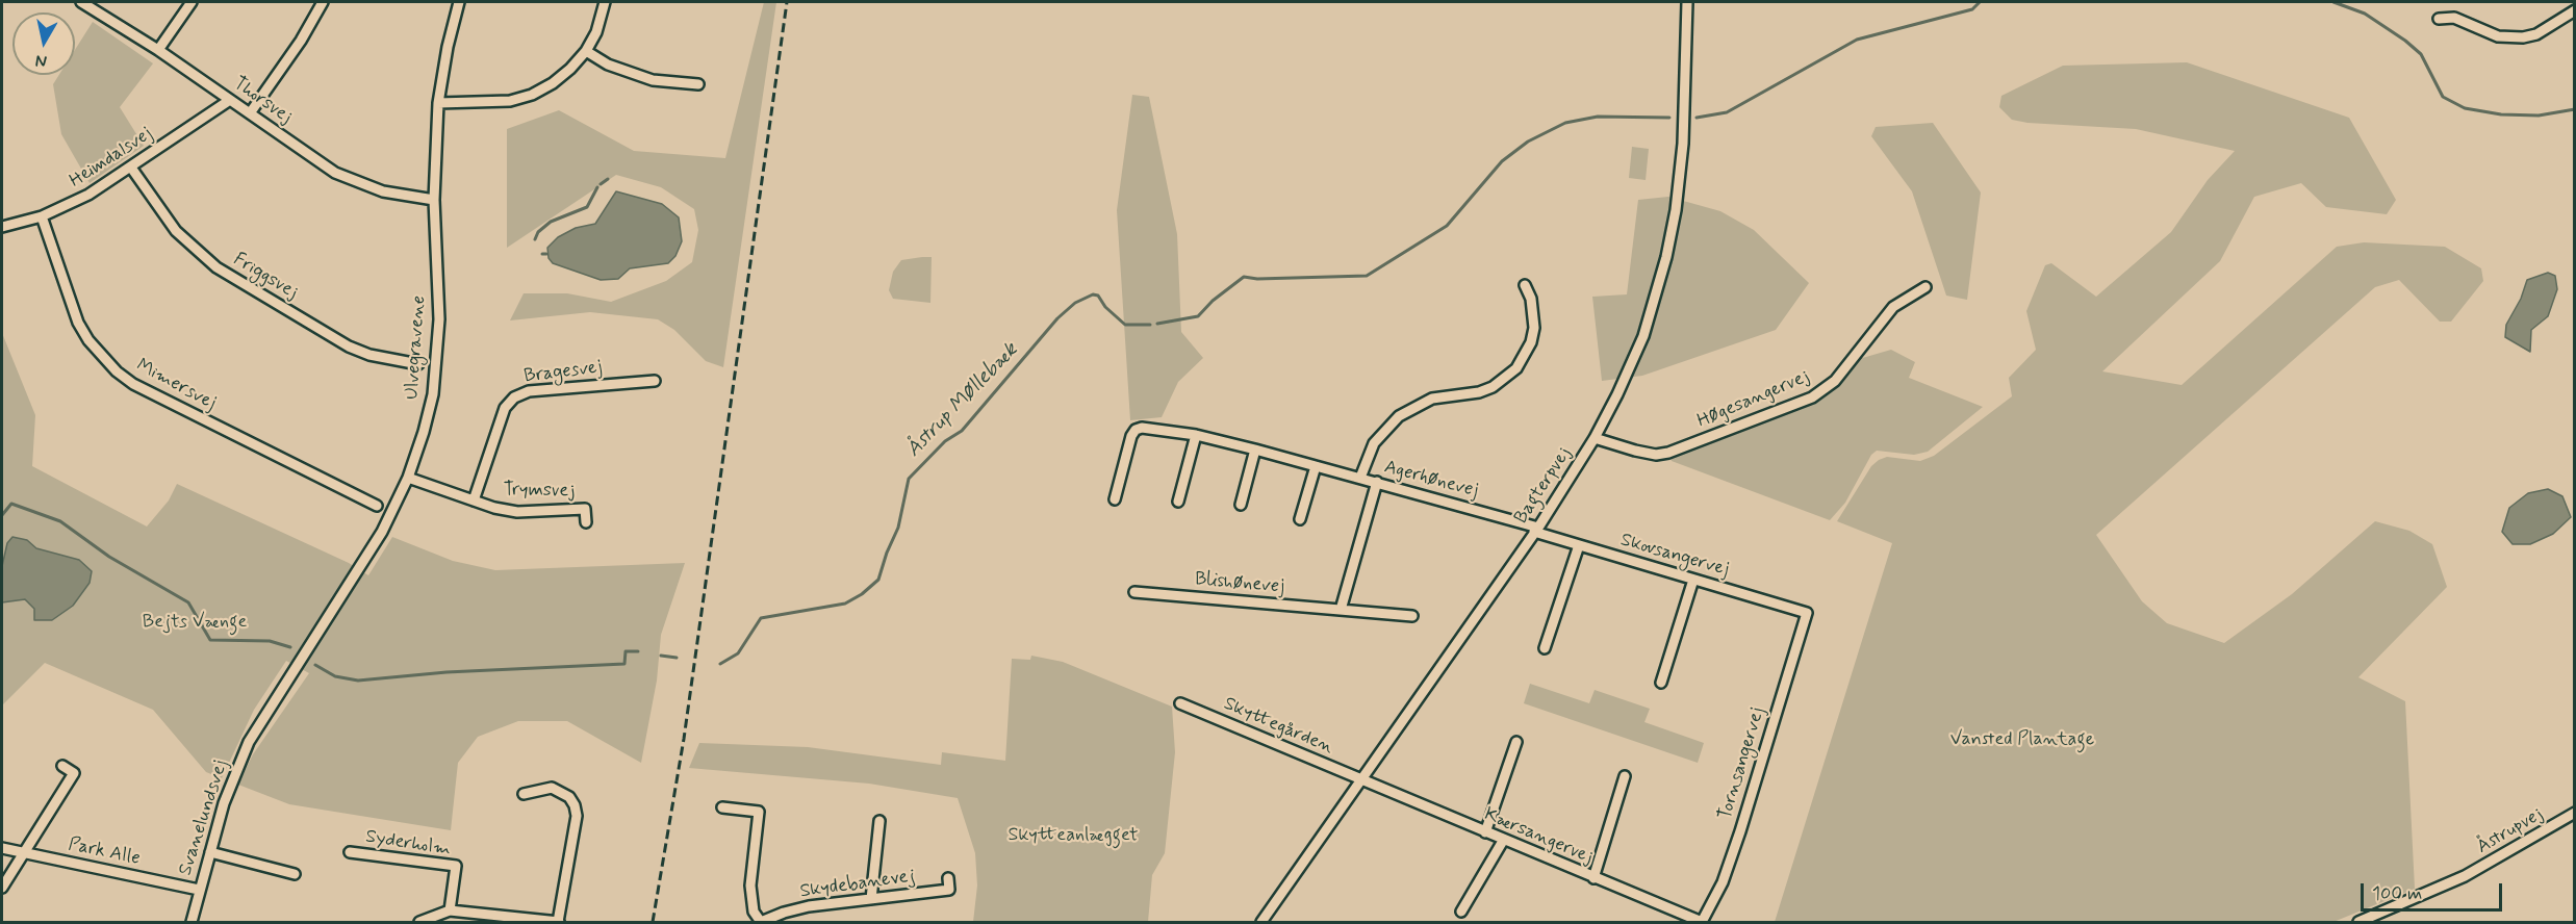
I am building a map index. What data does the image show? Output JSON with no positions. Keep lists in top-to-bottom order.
{
  "streets": {
    "street": [
      "Thorsvej",
      "Heimdalsvej",
      "Friggsvej",
      "Ulvegravene",
      "Bragesvej",
      "Mimersvej",
      "Høgesangervej",
      "Agerhønevej",
      "Bagterpvej",
      "Trymsvej",
      "Skovsangervej",
      "Blishønevej",
      "Skyttegården",
      "Tornsangervej",
      "Svanelundsvej",
      "Åstrupvej",
      "Kærsangervej",
      "Syderholm",
      "Park Alle",
      "Skydebanevej"
    ]
  },
  "crossings": [
    ["Thorsvej", "Heimdalsvej"],
    ["Thorsvej", "Ulvegravene"],
    ["Heimdalsvej", "Friggsvej"],
    ["Heimdalsvej", "Mimersvej"],
    ["Ulvegravene", "Trymsvej"],
    ["Ulvegravene", "Svanelundsvej"],
    ["Bragesvej", "Trymsvej"],
    ["Høgesangervej", "Bagterpvej"],
    ["Agerhønevej", "Bagterpvej"],
    ["Agerhønevej", "Skovsangervej"],
    ["Bagterpvej", "Skovsangervej"],
    ["Bagterpvej", "Skyttegården"],
    ["Bagterpvej", "Kærsangervej"],
    ["Skovsangervej", "Tornsangervej"],
    ["Skyttegården", "Kærsangervej"],
    ["Tornsangervej", "Kærsangervej"],
    ["Svanelundsvej", "Park Alle"]
  ],
  "water": ["Åstrup Møllebæk"],
  "parks": ["Bejts Vænge", "Vansted Plantage", "Skytteanlægget"],
  "scale_bar": "100 m",
  "north": "bottom"
}
